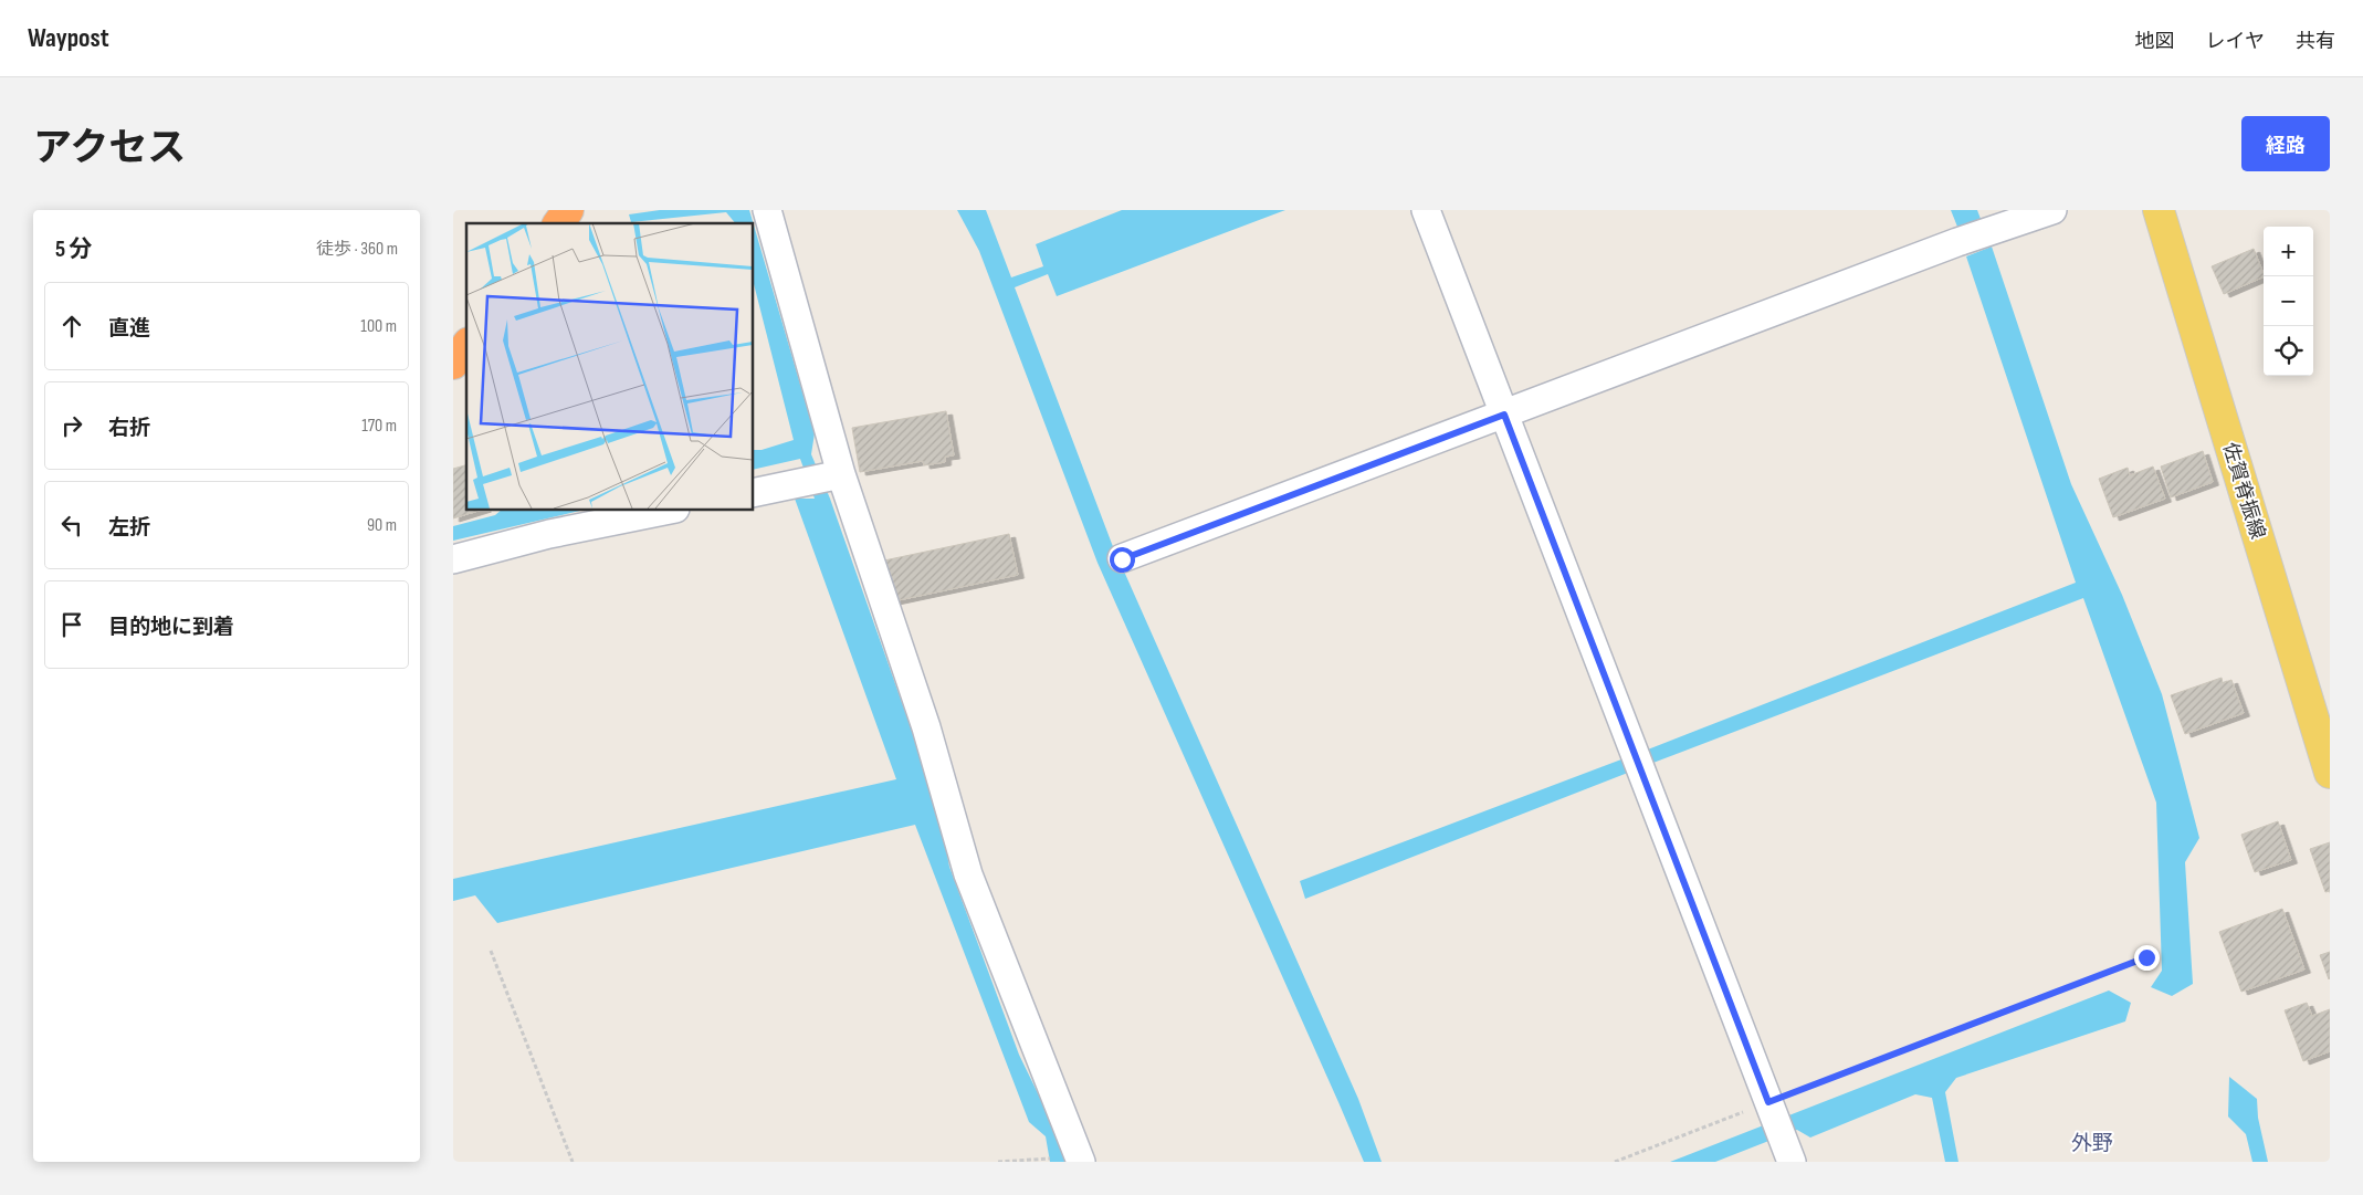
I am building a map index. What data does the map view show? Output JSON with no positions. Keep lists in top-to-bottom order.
{
  "streets": {
    "main road": ["佐賀脊振線"]
  },
  "districts": ["外野"],
  "page": {
    "header": "Waypost",
    "nav": ["地図", "レイヤ", "共有"],
    "title": "アクセス",
    "buttons": "経路",
    "heading": ["5 分", "徒歩 · 360 m"],
    "map_buttons": ["+", "−"],
    "list": [
      ["直進", "100 m"],
      ["右折", "170 m"],
      ["左折", "90 m"],
      "目的地に到着"
    ]
  }
}
